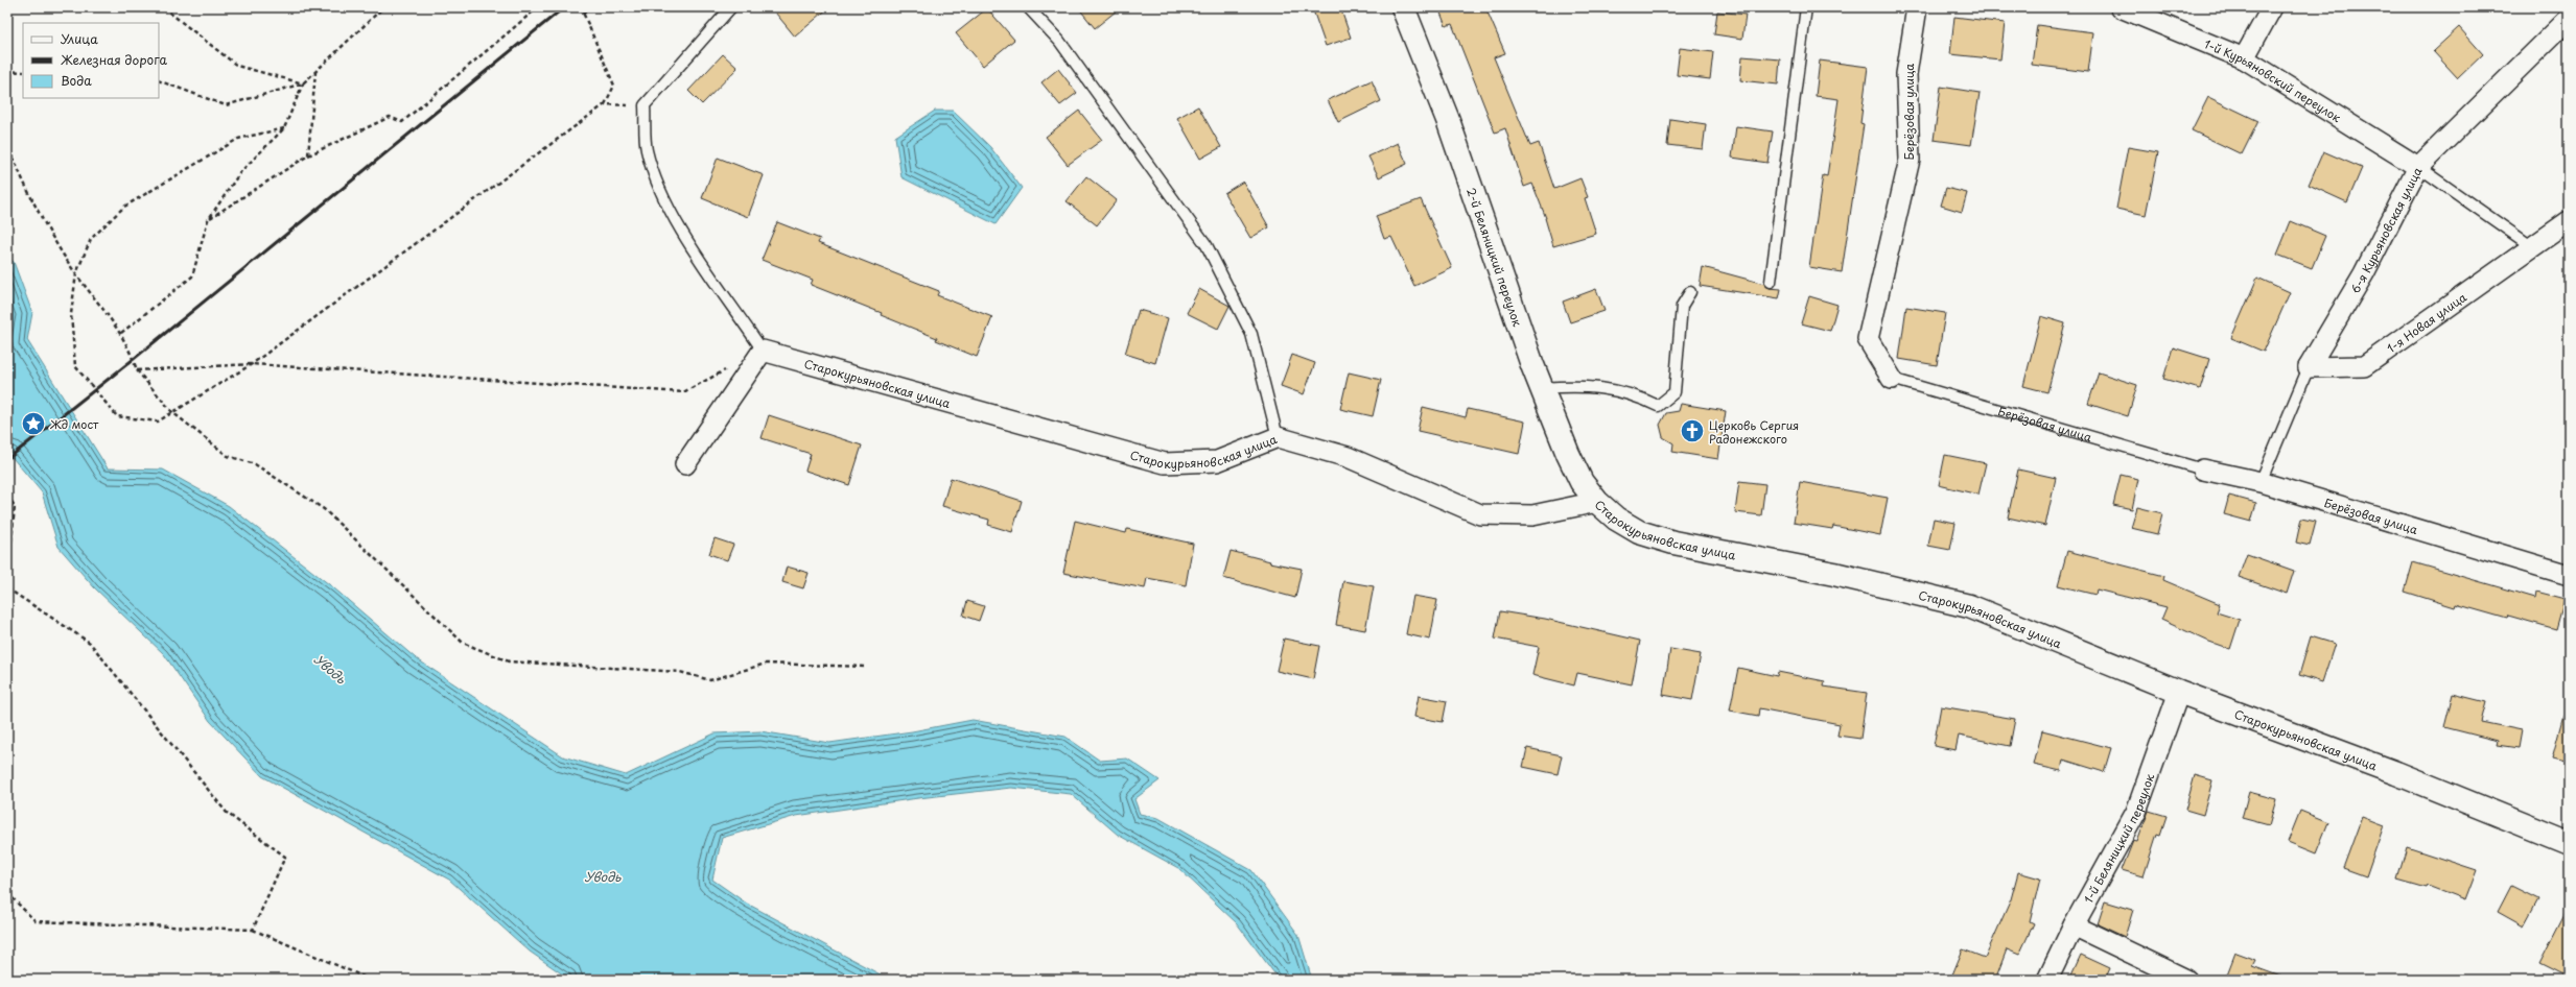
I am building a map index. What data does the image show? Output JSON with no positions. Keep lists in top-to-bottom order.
{
  "streets": {
    "main road": ["2-й Беляницкий переулок", "Старокурьяновская улица"],
    "street": [
      "1-й Курьяновский переулок",
      "Берёзовая улица",
      "6-я Курьяновская улица",
      "1-я Новая улица",
      "1-й Беляницкий переулок"
    ]
  },
  "crossings": [
    ["1-й Курьяновский переулок", "6-я Курьяновская улица"],
    ["Берёзовая улица", "6-я Курьяновская улица"],
    ["6-я Курьяновская улица", "1-я Новая улица"],
    ["2-й Беляницкий переулок", "Старокурьяновская улица"],
    ["Старокурьяновская улица", "1-й Беляницкий переулок"]
  ],
  "water": ["Уводь"],
  "places": {
    "place": ["Жд мост"],
    "church": ["Церковь Сергия Радонежского"]
  },
  "legend": ["Улица", "Железная дорога", "Вода"]
}
